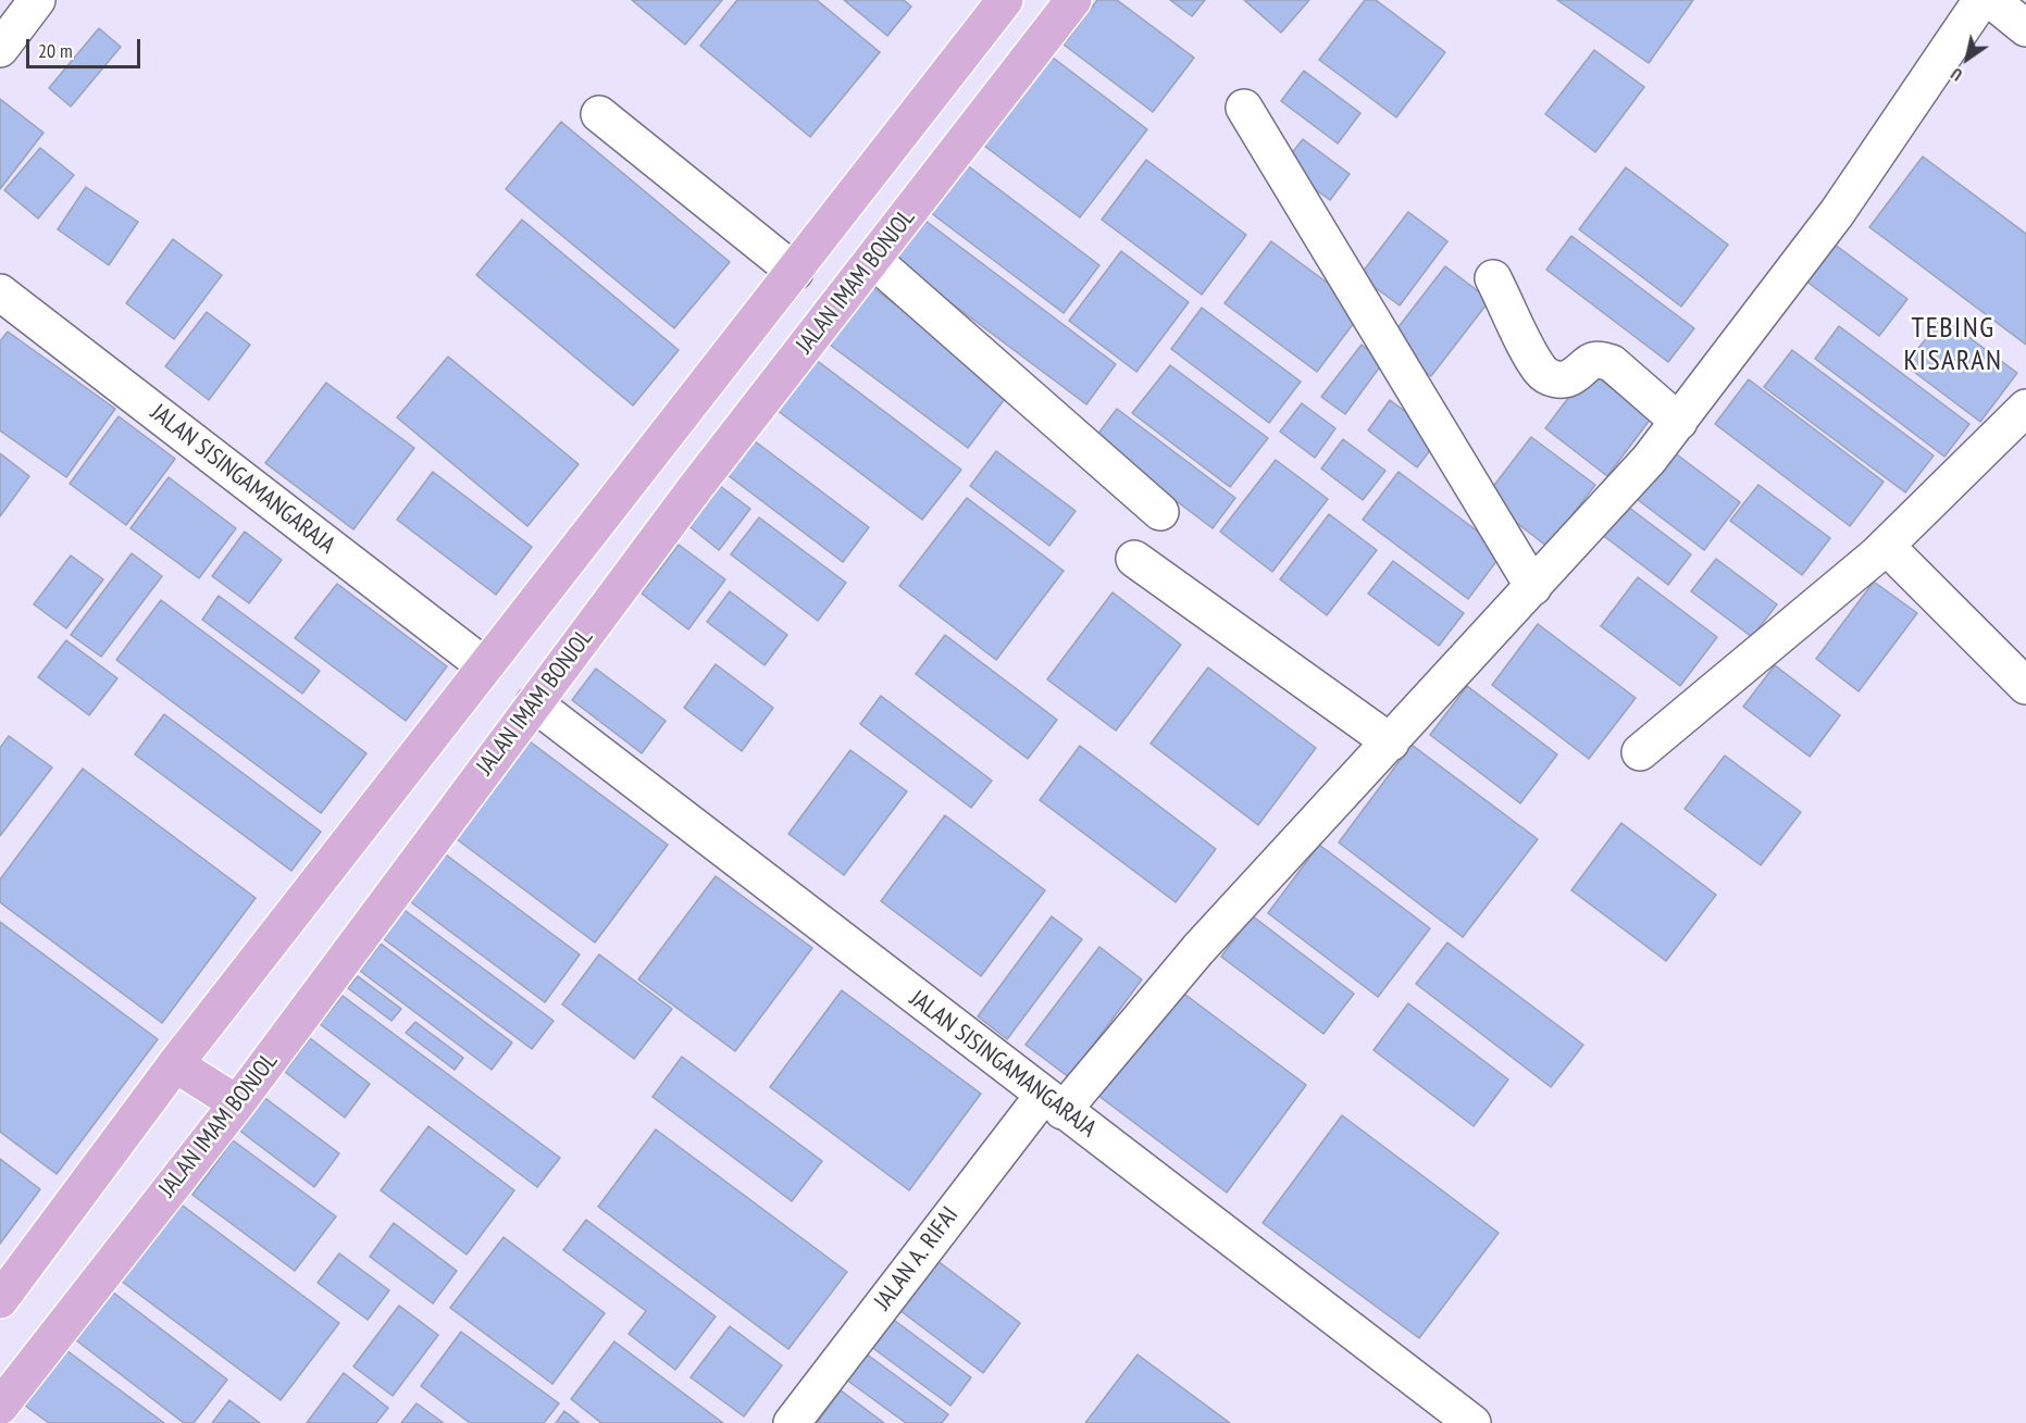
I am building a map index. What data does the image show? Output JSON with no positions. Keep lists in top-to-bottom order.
{
  "streets": {
    "main road": ["JALAN IMAM BONJOL"],
    "street": ["JALAN SISINGAMANGARAJA", "JALAN A. RIFAI"]
  },
  "crossings": [
    ["JALAN IMAM BONJOL", "JALAN SISINGAMANGARAJA"],
    ["JALAN SISINGAMANGARAJA", "JALAN A. RIFAI"]
  ],
  "districts": ["TEBING KISARAN"],
  "scale_bar": "20 m",
  "north": "bottom left"
}
